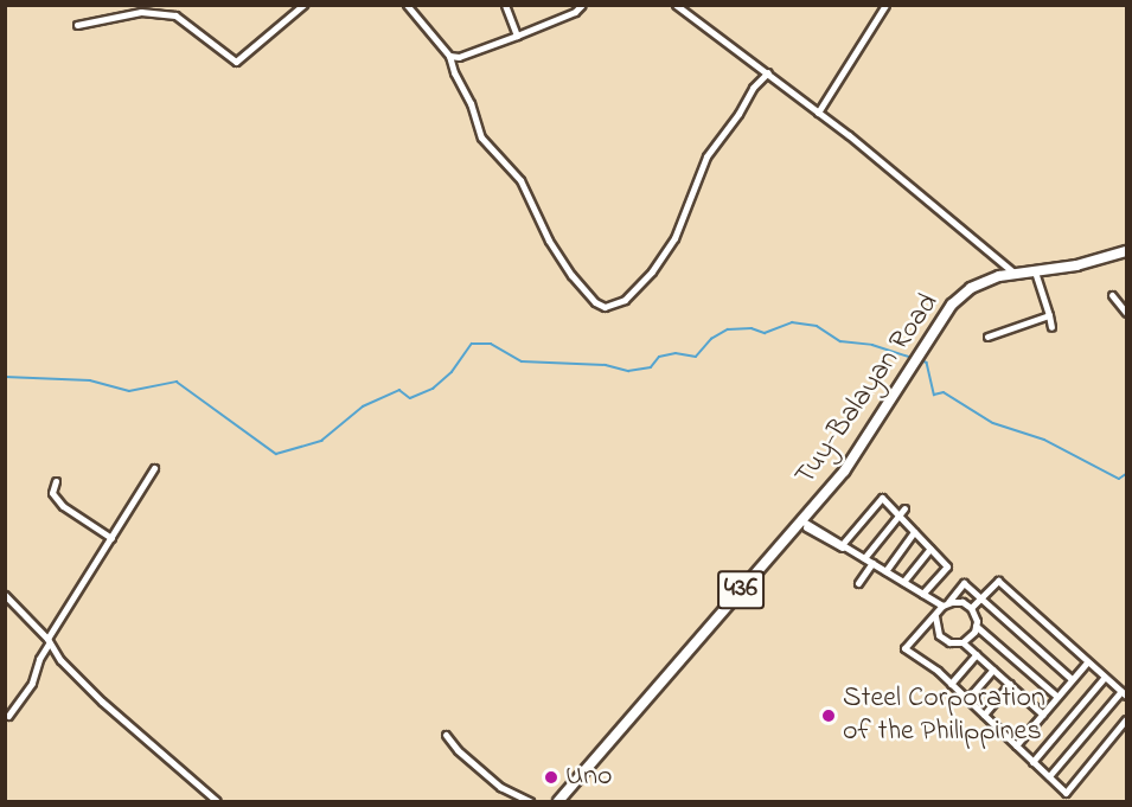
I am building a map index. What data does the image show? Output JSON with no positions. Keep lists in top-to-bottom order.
{
  "streets": {
    "main road": ["Tuy-Balayan Road", "436"]
  },
  "places": ["Steel Corporation of the Philippines", "Uno"]
}
